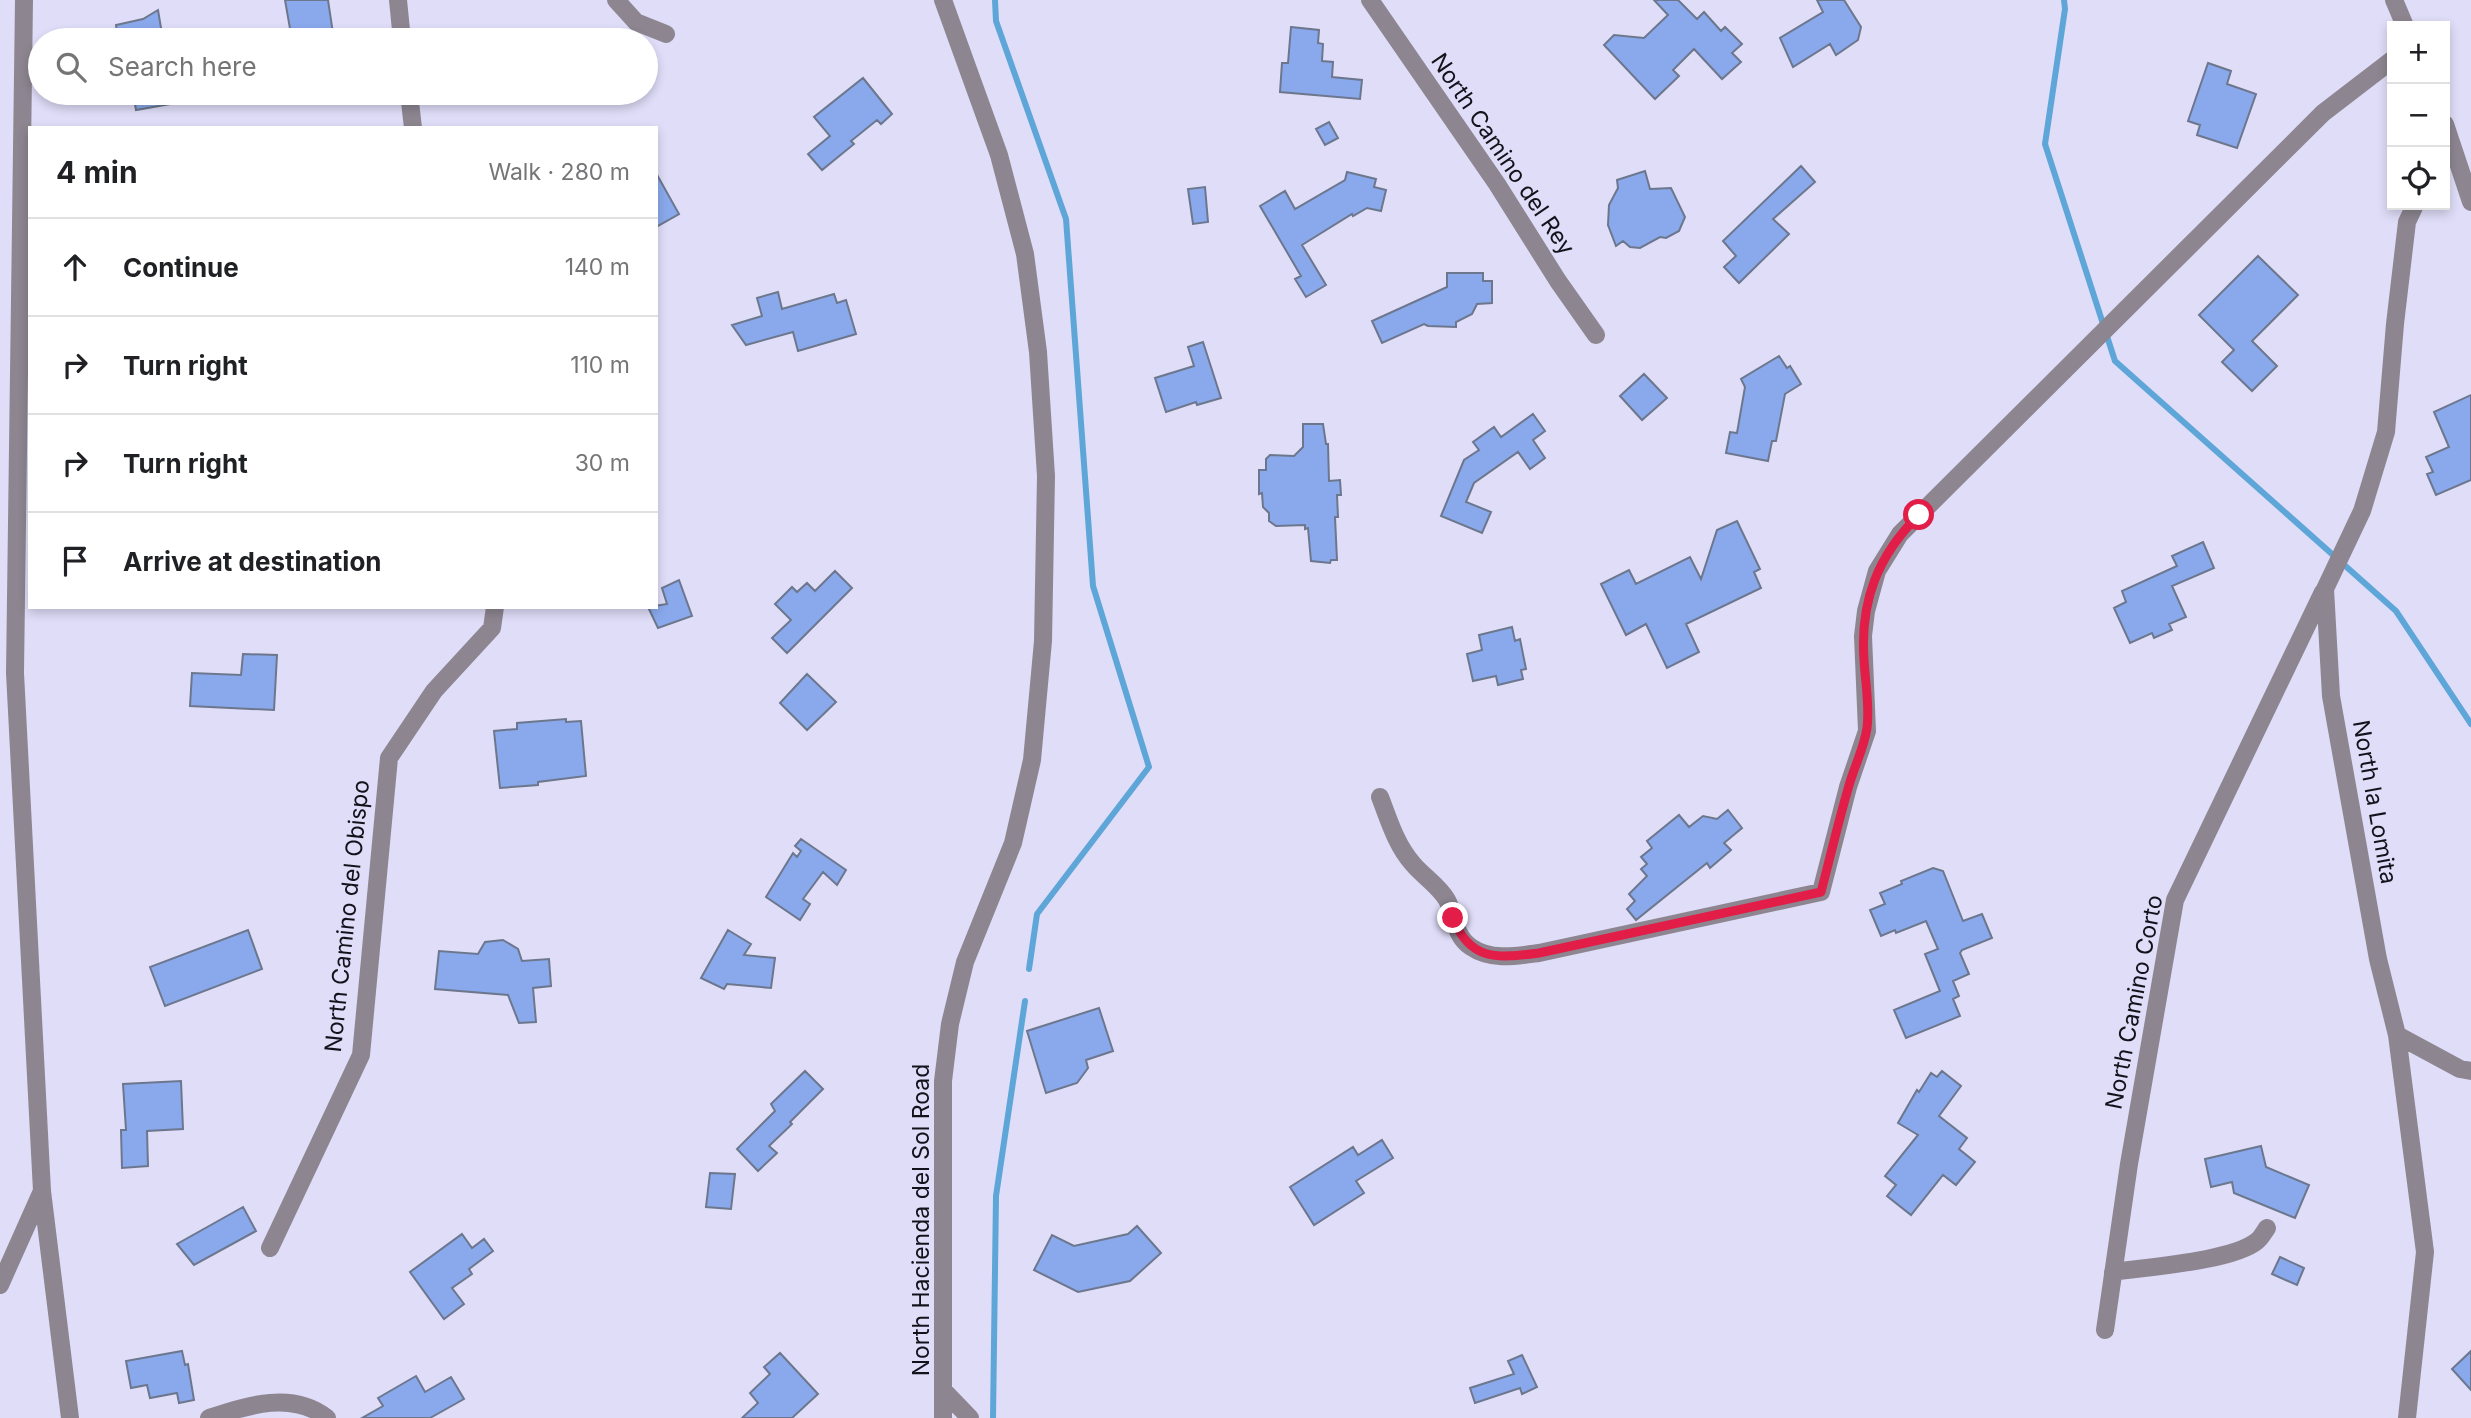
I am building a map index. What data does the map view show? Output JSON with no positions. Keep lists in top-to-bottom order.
{
  "streets": {
    "street": [
      "North Camino del Rey",
      "North la Lomita",
      "North Camino del Obispo",
      "North Camino Corto",
      "North Hacienda del Sol Road"
    ]
  },
  "crossings": [
    ["North la Lomita", "North Camino Corto"]
  ],
  "page": {
    "map_buttons": ["+", "−"],
    "search": "Search here",
    "heading": ["4 min", "Walk · 280 m"],
    "list": [
      ["Continue", "140 m"],
      ["Turn right", "110 m"],
      ["Turn right", "30 m"],
      "Arrive at destination"
    ]
  }
}
